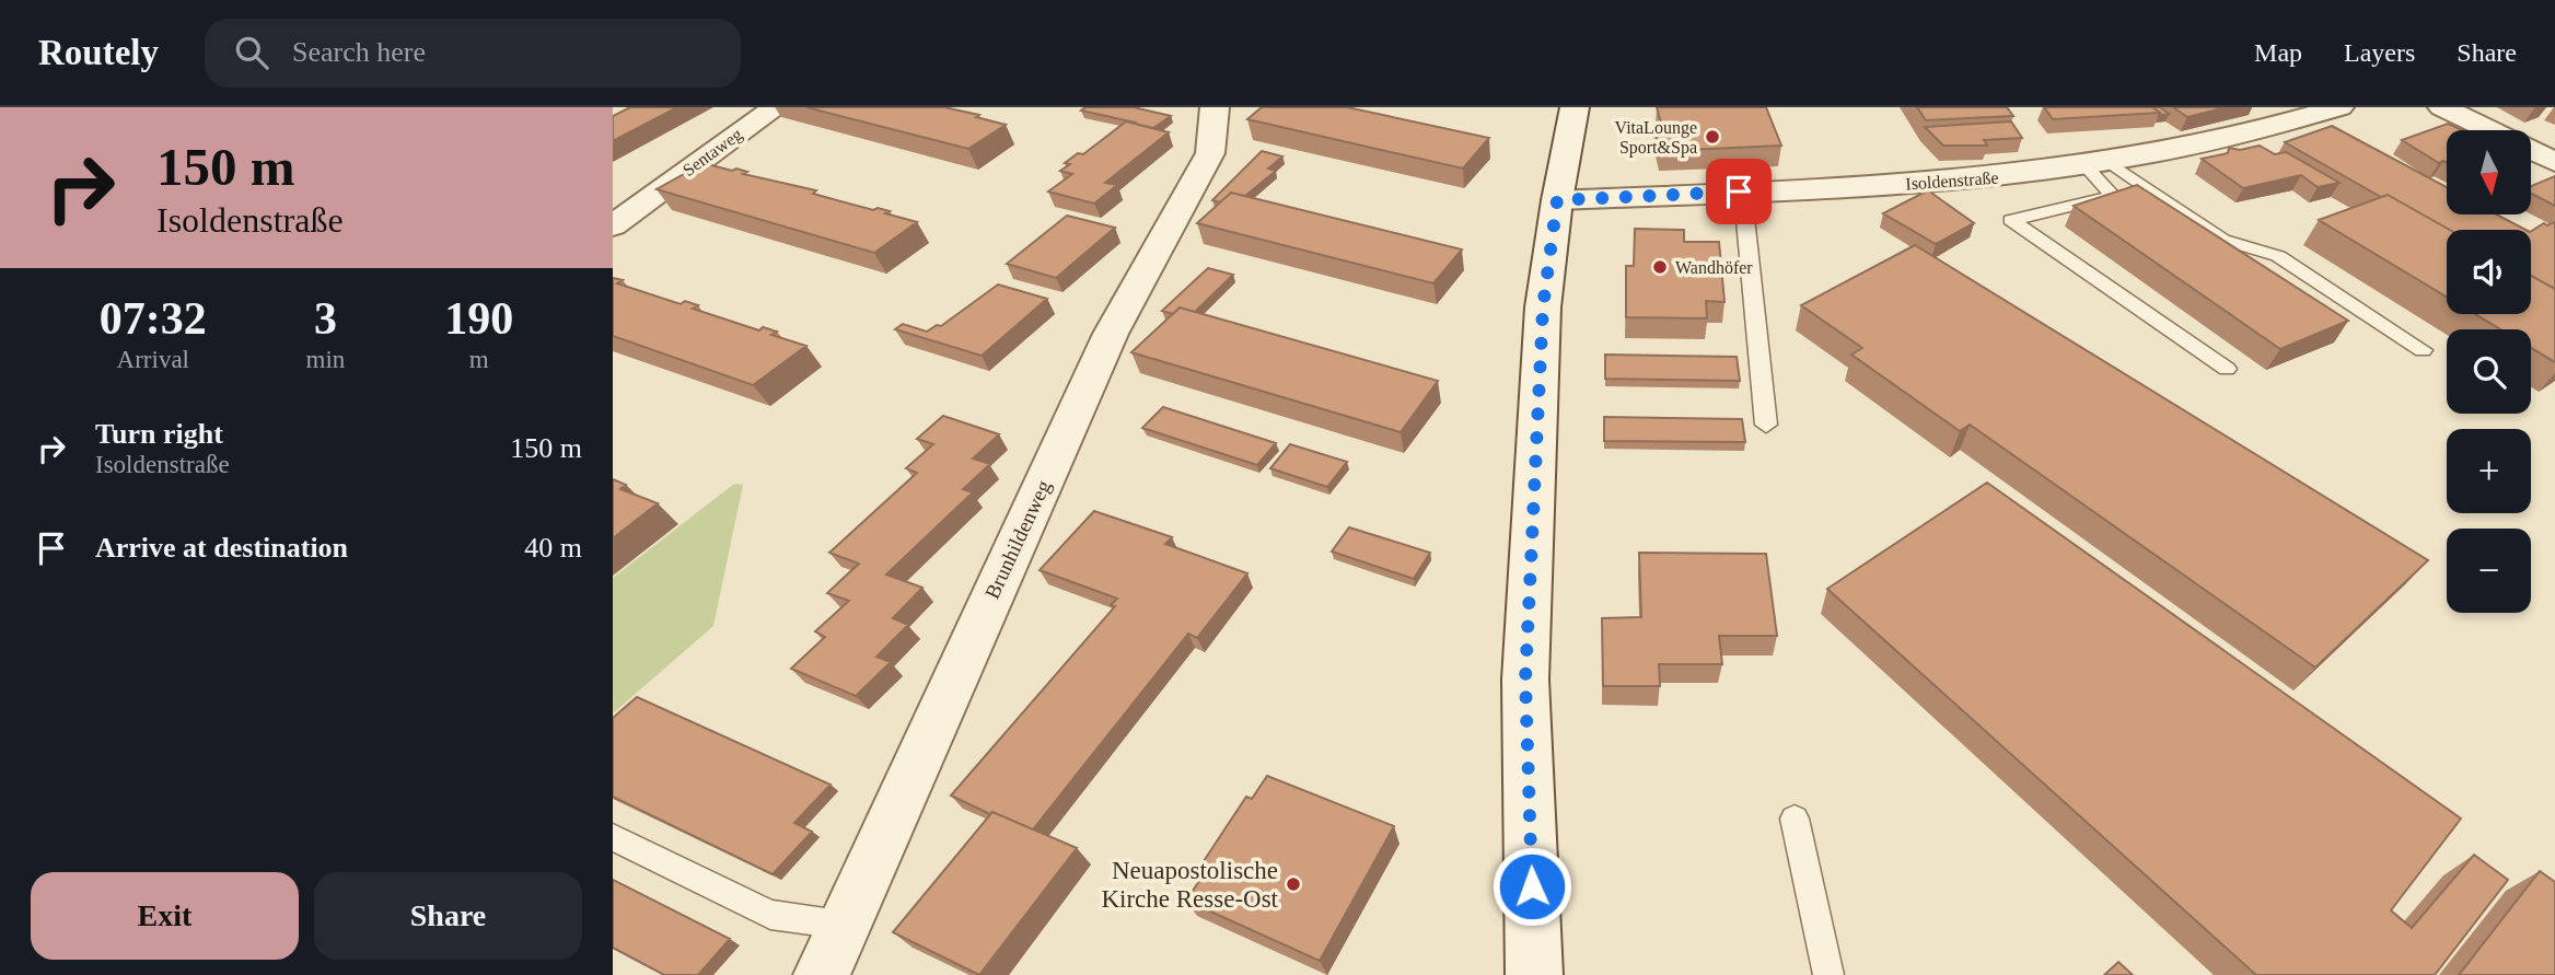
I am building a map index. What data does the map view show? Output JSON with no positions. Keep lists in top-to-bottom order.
{
  "streets": {
    "street": ["Sentaweg", "Isoldenstraße", "Brunhildenweg"]
  },
  "places": ["VitaLounge Sport&Spa", "Wandhöfer", "Neuapostolische Kirche Resse-Ost"],
  "north": "bottom",
  "page": {
    "header": "Routely",
    "search": "Search here",
    "nav": ["Map", "Layers", "Share"],
    "turn": ["150 m", "Isoldenstraße"],
    "map_buttons": ["+", "−"],
    "eta": [
      "07:32",
      "Arrival",
      "3",
      "min",
      "190",
      "m"
    ],
    "list": [
      {
        "name": "Turn right",
        "note": "Isoldenstraße",
        "value": "150 m"
      },
      {
        "name": "Arrive at destination",
        "value": "40 m"
      }
    ],
    "buttons": ["Exit", "Share"]
  }
}
